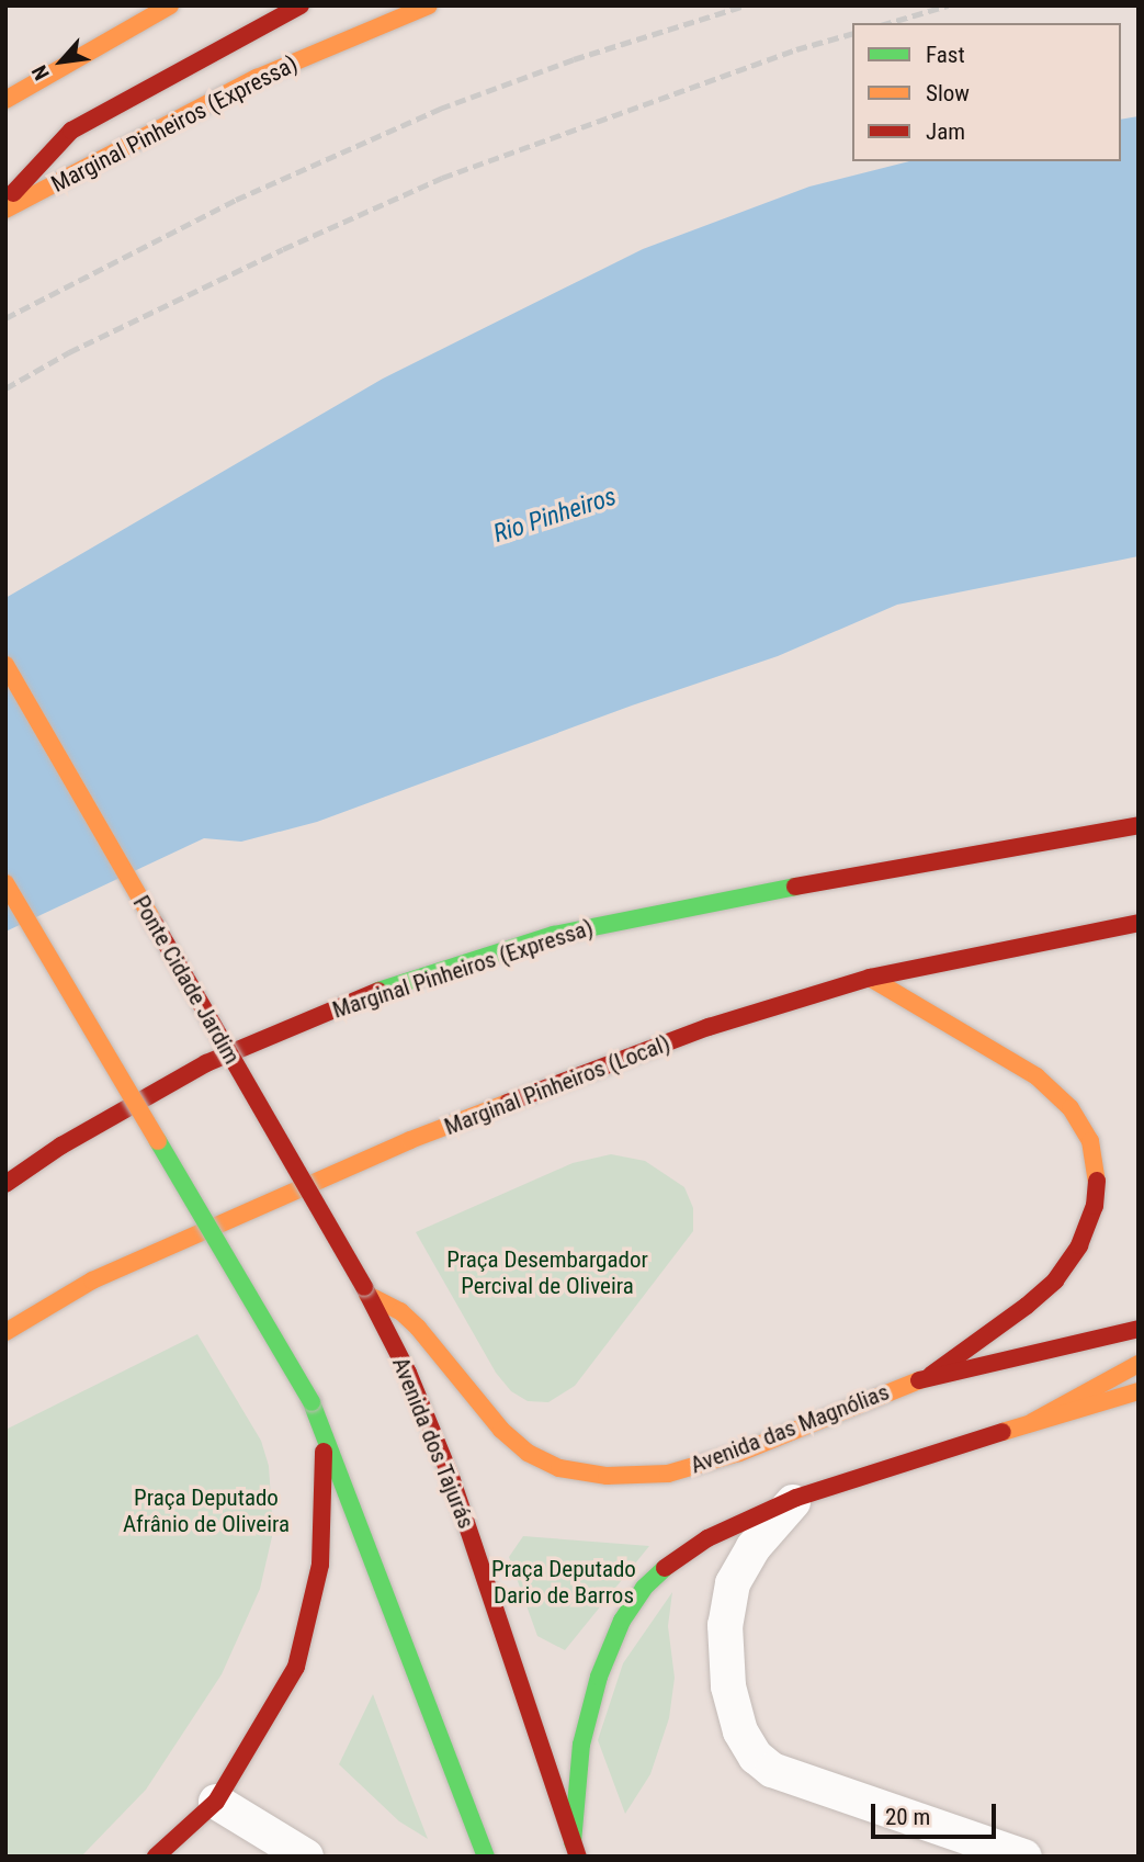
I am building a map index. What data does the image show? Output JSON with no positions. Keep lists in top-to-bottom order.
{
  "streets": {
    "main road": [
      "Marginal Pinheiros (Expressa)",
      "Ponte Cidade Jardim",
      "Marginal Pinheiros (Local)",
      "Avenida das Magnólias",
      "Avenida dos Tajurás"
    ]
  },
  "crossings": [
    ["Ponte Cidade Jardim", "Avenida das Magnólias"],
    ["Ponte Cidade Jardim", "Avenida dos Tajurás"],
    ["Avenida das Magnólias", "Avenida dos Tajurás"]
  ],
  "water": ["Rio Pinheiros"],
  "parks": ["Praça Desembargador Percival de Oliveira", "Praça Deputado Afrânio de Oliveira", "Praça Deputado Dario de Barros"],
  "legend": ["Fast", "Slow", "Jam"],
  "scale_bar": "20 m",
  "north": "bottom left"
}
